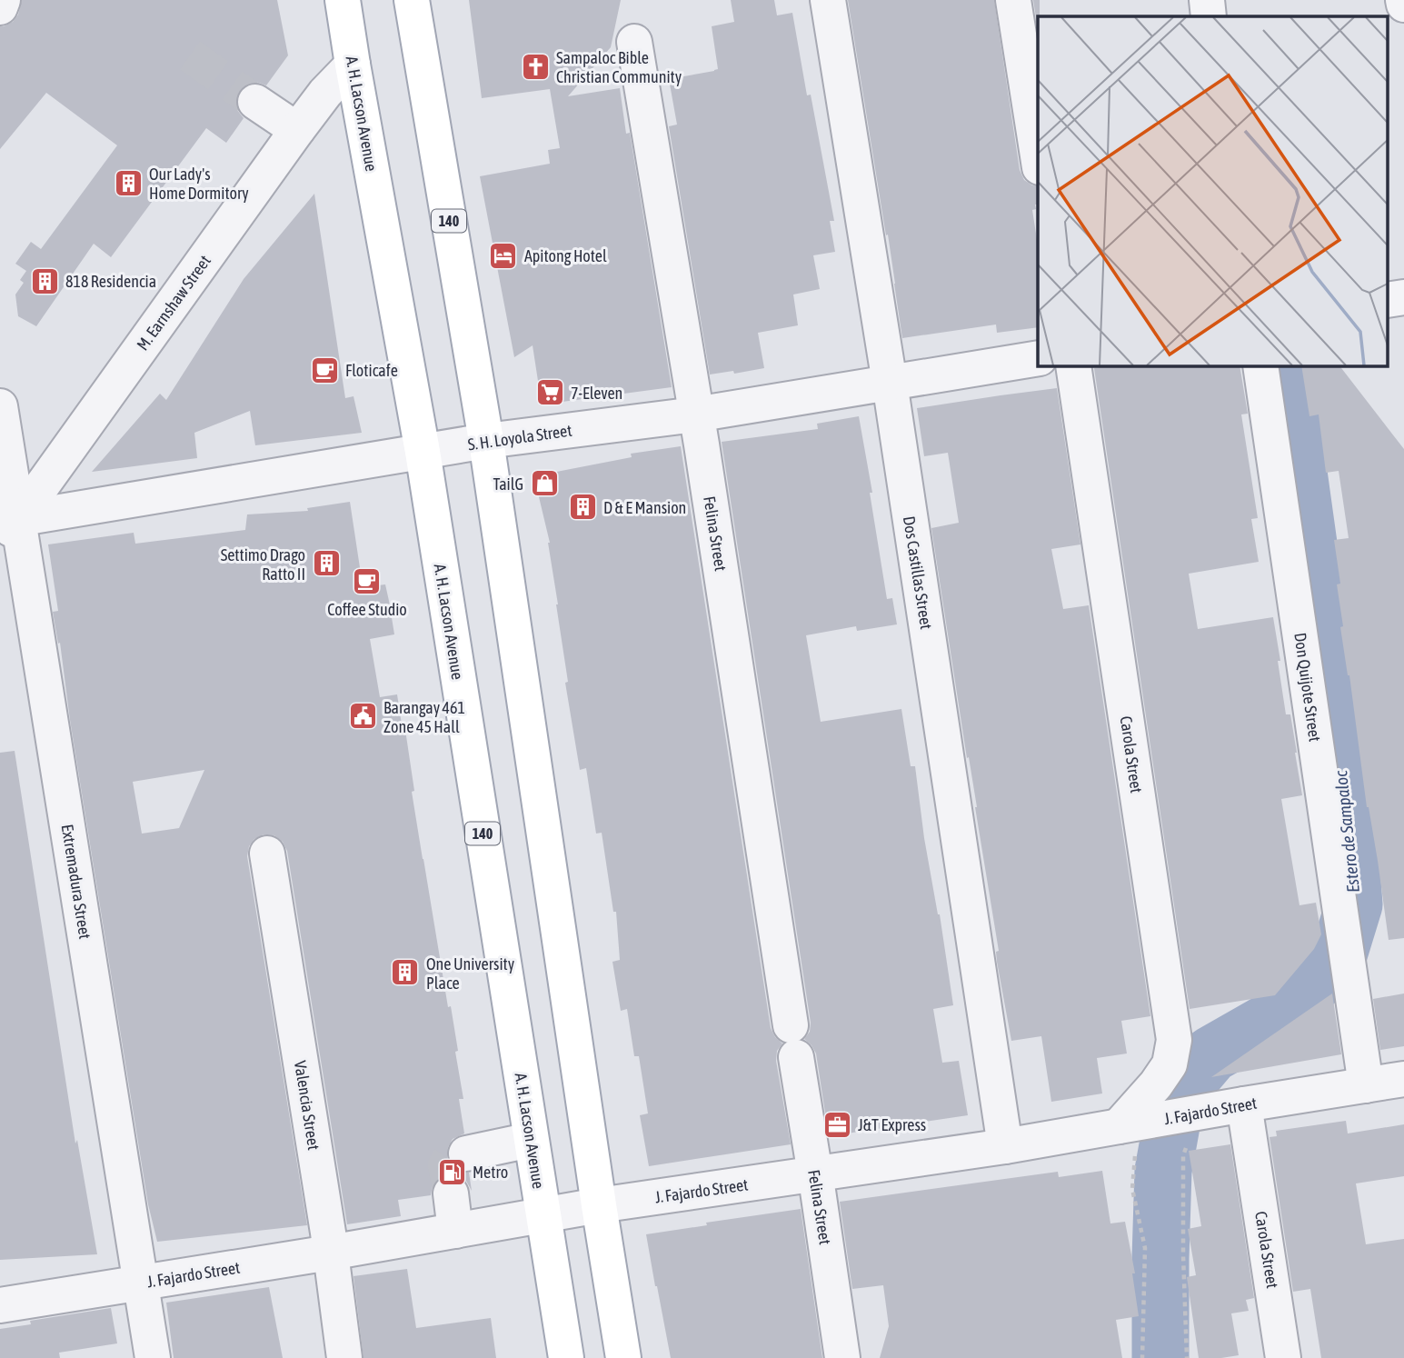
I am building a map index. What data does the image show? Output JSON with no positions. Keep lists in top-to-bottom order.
{
  "streets": {
    "main road": ["A. H. Lacson Avenue", "140"],
    "street": [
      "M. Earnshaw Street",
      "S. H. Loyola Street",
      "Felina Street",
      "Dos Castillas Street",
      "Don Quijote Street",
      "Carola Street",
      "Extremadura Street",
      "Valencia Street",
      "J. Fajardo Street"
    ]
  },
  "crossings": [
    ["A. H. Lacson Avenue", "M. Earnshaw Street"],
    ["A. H. Lacson Avenue", "S. H. Loyola Street"],
    ["A. H. Lacson Avenue", "J. Fajardo Street"],
    ["140", "S. H. Loyola Street"],
    ["140", "J. Fajardo Street"],
    ["M. Earnshaw Street", "S. H. Loyola Street"],
    ["M. Earnshaw Street", "Extremadura Street"],
    ["S. H. Loyola Street", "Felina Street"],
    ["S. H. Loyola Street", "Dos Castillas Street"],
    ["S. H. Loyola Street", "Extremadura Street"],
    ["Felina Street", "J. Fajardo Street"],
    ["Dos Castillas Street", "J. Fajardo Street"],
    ["Don Quijote Street", "J. Fajardo Street"],
    ["Carola Street", "J. Fajardo Street"],
    ["Extremadura Street", "J. Fajardo Street"],
    ["Valencia Street", "J. Fajardo Street"]
  ],
  "water": ["Estero de Sampaloc"],
  "places": {
    "church": ["Sampaloc Bible Christian Community"],
    "building": [
      "Our Lady's Home Dormitory",
      "818 Residencia",
      "D & E Mansion",
      "Settimo Drago Ratto II",
      "One University Place"
    ],
    "hotel": ["Apitong Hotel"],
    "cafe": ["Floticafe", "Coffee Studio"],
    "supermarket": ["7-Eleven"],
    "shop": ["TailG"],
    "public building": ["Barangay 461 Zone 45 Hall"],
    "office": ["J&T Express"],
    "fuel station": ["Metro"]
  }
}
